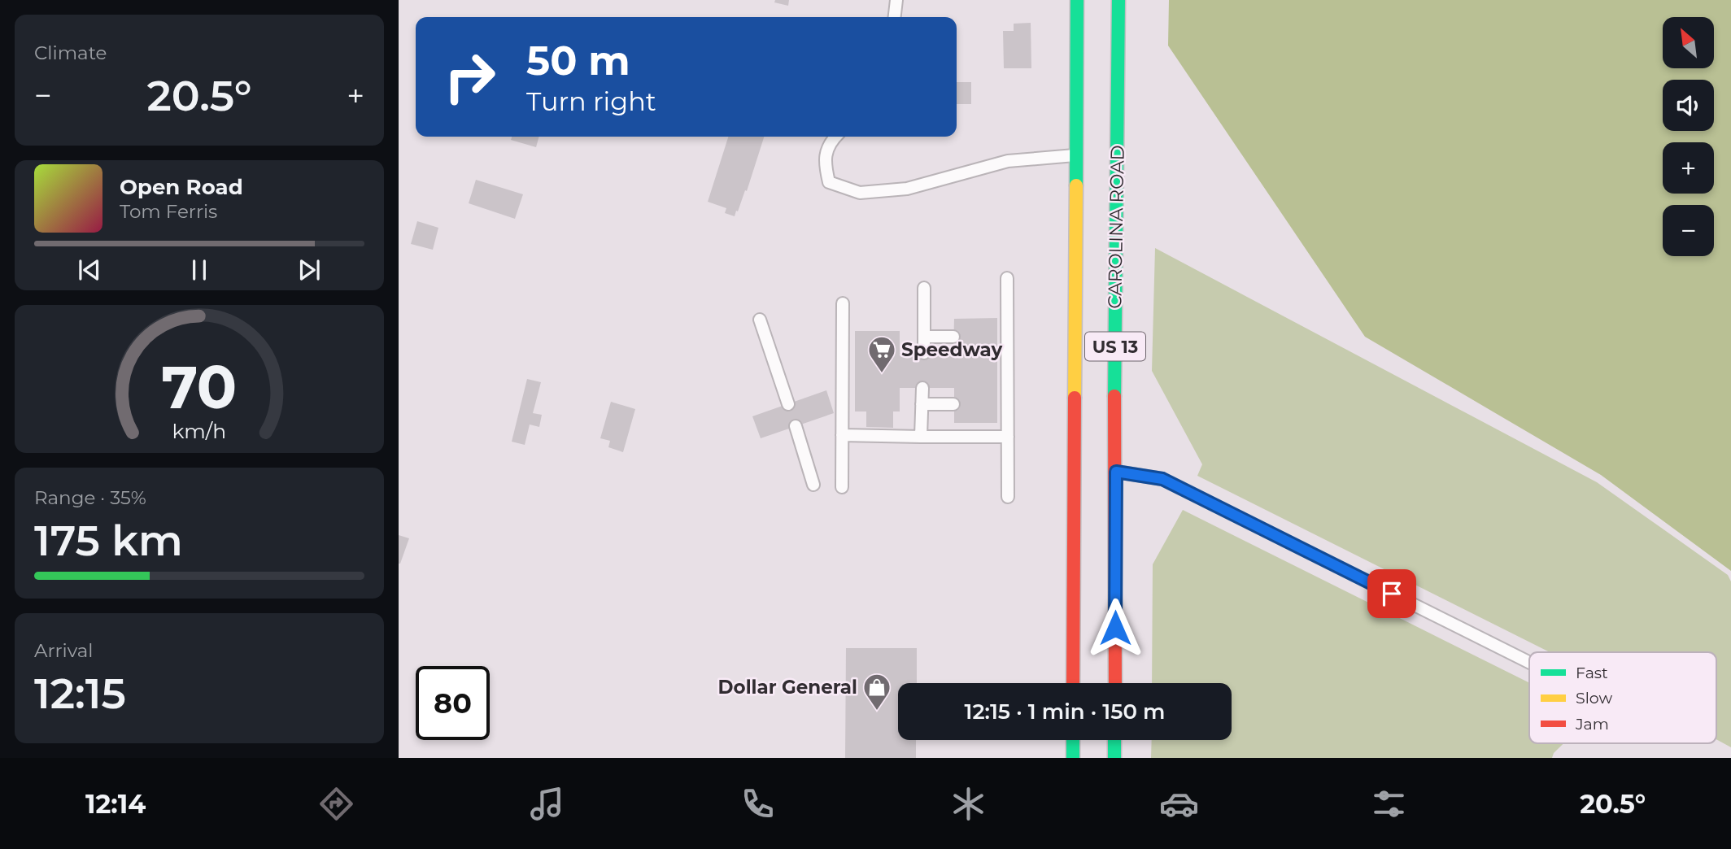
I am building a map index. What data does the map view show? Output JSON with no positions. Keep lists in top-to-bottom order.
{
  "streets": {
    "highway": ["CAROLINA ROAD", "US 13"]
  },
  "places": {
    "supermarket": ["Speedway"],
    "shop": ["Dollar General"]
  },
  "legend": ["Fast", "Slow", "Jam"],
  "north": "top left",
  "page": {
    "tile": [
      "Climate",
      ["Range · 35%", "175 km"],
      ["Arrival", "12:15"]
    ],
    "map_buttons": ["+", "−"],
    "turn": ["50 m", "Turn right"],
    "heat": ["−", "20.5°", "+"],
    "song": ["Open Road", "Tom Ferris"],
    "limit": "80",
    "trip": "12:15 · 1 min · 150 m",
    "tabs": ["12:14", "20.5°"],
    "gauge": ["70", "km/h"]
  }
}
